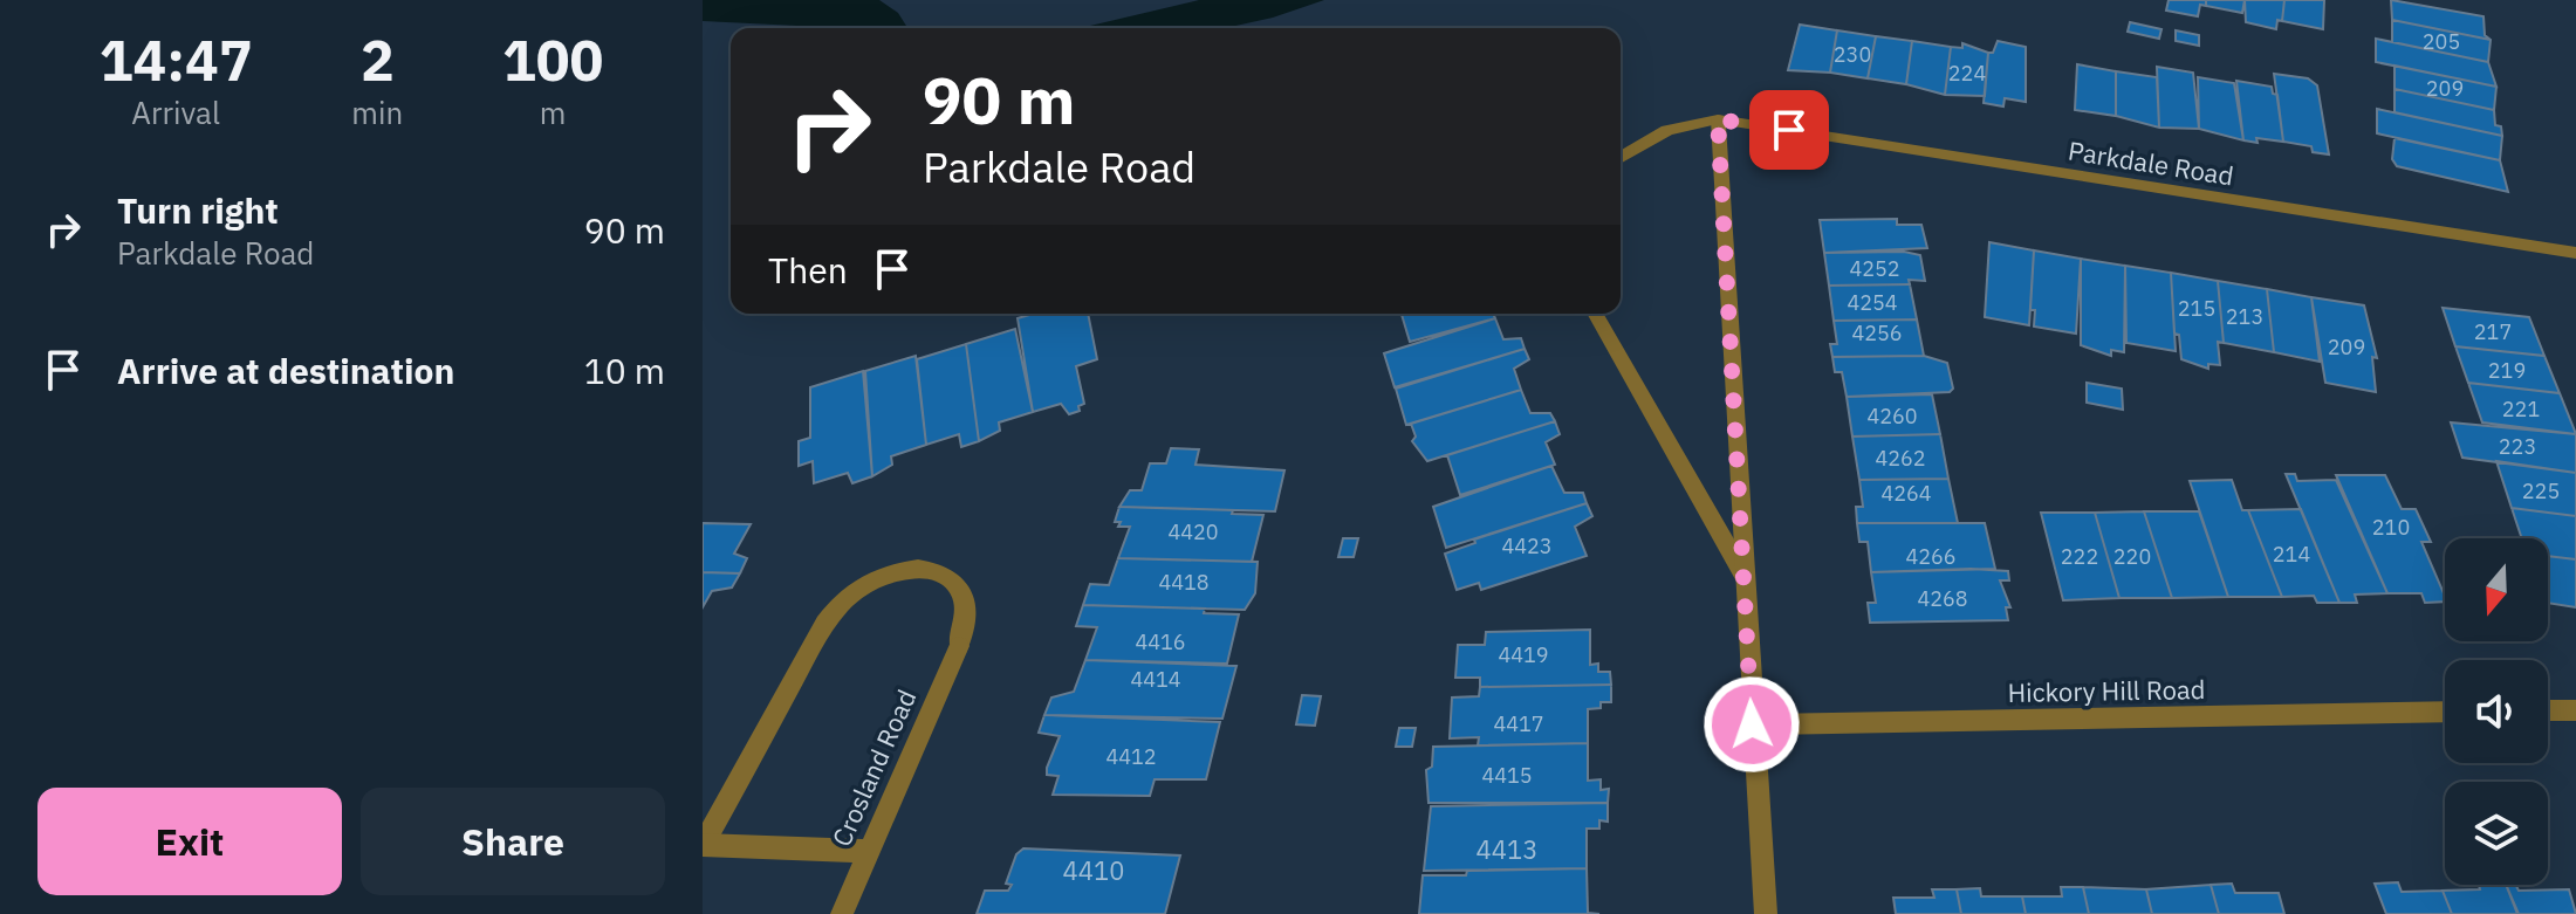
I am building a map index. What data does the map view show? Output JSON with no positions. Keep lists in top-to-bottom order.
{
  "streets": {
    "street": ["Parkdale Road", "Hickory Hill Road", "Crosland Road"]
  },
  "house_numbers": [
    "205",
    "230",
    "224",
    "209",
    "4252",
    "4254",
    "215",
    "213",
    "217",
    "4256",
    "209",
    "219",
    "221",
    "4260",
    "223",
    "4262",
    "225",
    "4264",
    "210",
    "4420",
    "4423",
    "214",
    "4266",
    "222",
    "220",
    "4418",
    "4268",
    "4416",
    "4419",
    "4414",
    "4417",
    "4412",
    "4415",
    "4413",
    "4410"
  ],
  "north": "bottom",
  "page": {
    "eta": [
      "14:47",
      "Arrival",
      "2",
      "min",
      "100",
      "m"
    ],
    "turn": ["90 m", "Parkdale Road"],
    "list": [
      {
        "name": "Turn right",
        "note": "Parkdale Road",
        "value": "90 m"
      },
      {
        "name": "Arrive at destination",
        "value": "10 m"
      }
    ],
    "then": "Then",
    "buttons": ["Exit", "Share"]
  }
}
